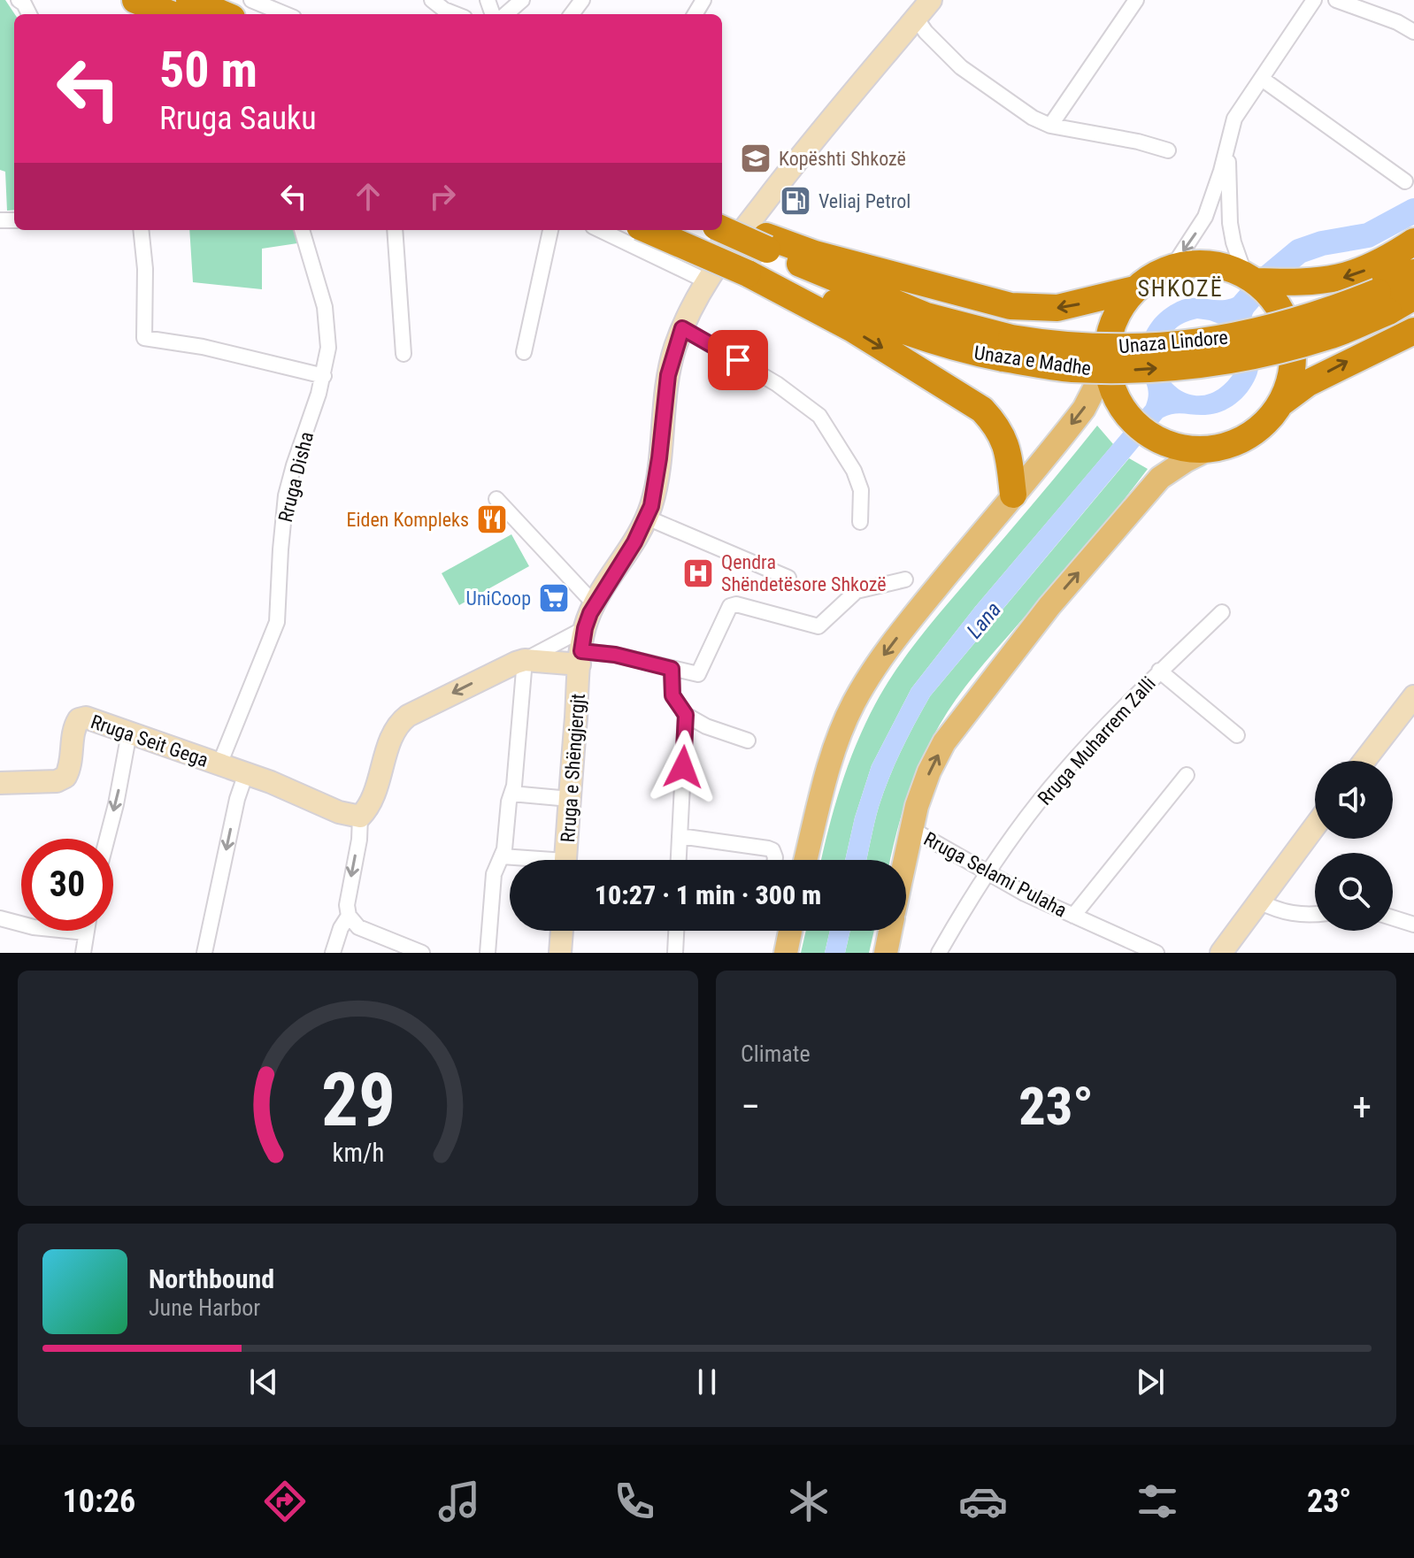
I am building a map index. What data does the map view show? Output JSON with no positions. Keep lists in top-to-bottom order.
{
  "streets": {
    "highway": ["Unaza e Madhe"],
    "main road": ["Rruga Seit Gega", "Rruga e Shëngjergjt"],
    "street": ["Rruga Disha", "Rruga Muharrem Zalli", "Rruga Selami Pulaha"]
  },
  "crossings": [
    ["Rruga Disha", "Rruga Seit Gega"],
    ["Rruga Muharrem Zalli", "Rruga Selami Pulaha"]
  ],
  "districts": ["SHKOZË"],
  "water": ["Lana"],
  "places": {
    "school or university": ["Kopështi Shkozë"],
    "fuel station": ["Veliaj Petrol"],
    "restaurant": ["Eiden Kompleks"],
    "hospital": ["Qendra Shëndetësore Shkozë"],
    "supermarket": ["UniCoop"]
  },
  "page": {
    "turn": ["50 m", "Rruga Sauku"],
    "limit": "30",
    "trip": "10:27 · 1 min · 300 m",
    "tile": "Climate",
    "heat": ["−", "23°", "+"],
    "song": ["Northbound", "June Harbor"],
    "tabs": ["10:26", "23°"],
    "gauge": ["29", "km/h"]
  }
}
